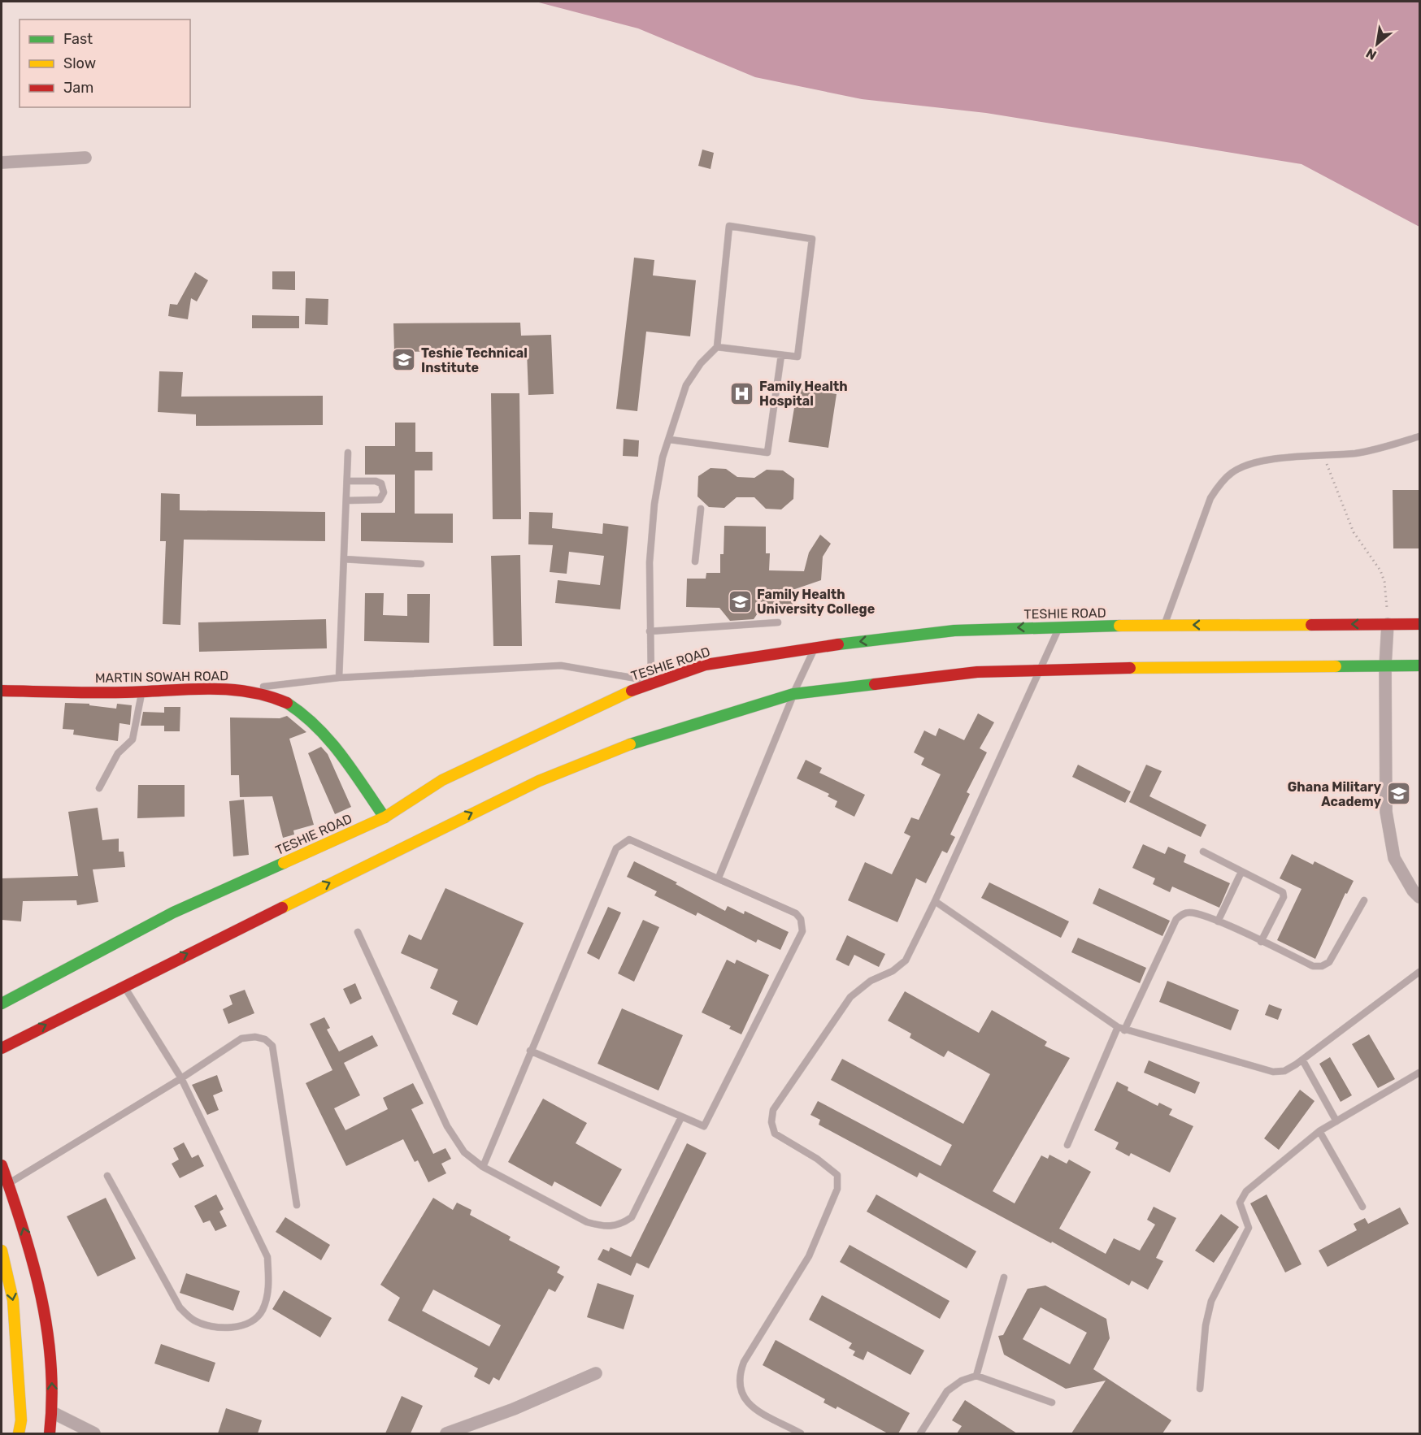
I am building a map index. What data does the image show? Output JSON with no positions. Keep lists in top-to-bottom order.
{
  "streets": {
    "main road": ["TESHIE ROAD", "MARTIN SOWAH ROAD"]
  },
  "crossings": [
    ["TESHIE ROAD", "MARTIN SOWAH ROAD"]
  ],
  "places": {
    "school or university": ["Teshie Technical Institute", "Family Health University College", "Ghana Military Academy"],
    "hospital": ["Family Health Hospital"]
  },
  "legend": ["Fast", "Slow", "Jam"],
  "north": "bottom left"
}
